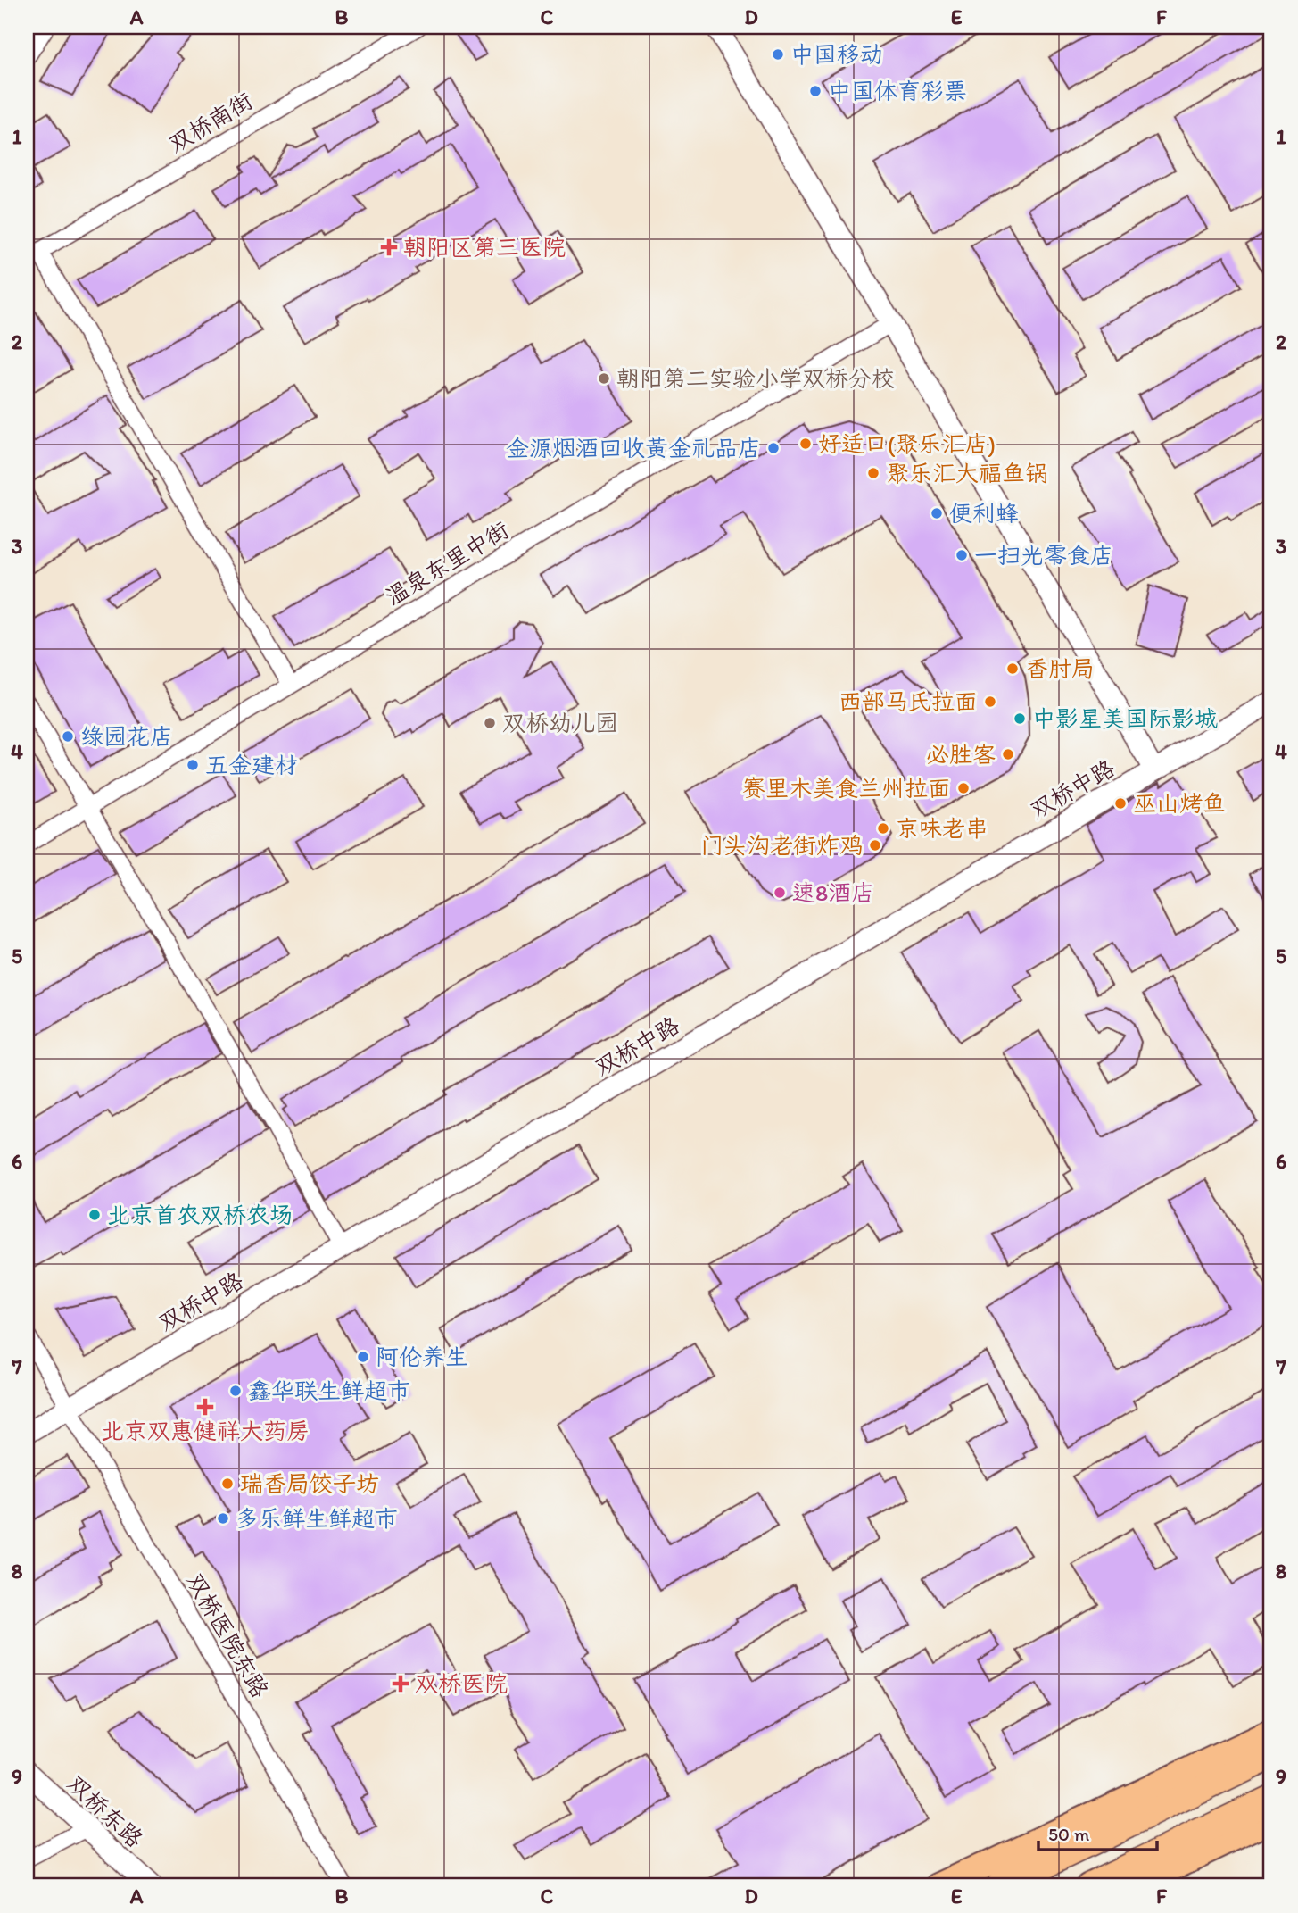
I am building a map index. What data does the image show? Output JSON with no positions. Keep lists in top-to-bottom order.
{
  "streets": {
    "street": [
      "双桥南街",
      "温泉东里中街",
      "双桥中路",
      "双桥医院东路",
      "双桥东路"
    ]
  },
  "crossings": [
    ["双桥中路", "双桥医院东路"]
  ],
  "places": {
    "other": [
      "中国移动",
      "中国体育彩票",
      "朝阳第二实验小学双桥分校",
      "好适口(聚乐汇店)",
      "金源烟酒回收黄金礼品店",
      "聚乐汇大福鱼锅",
      "便利蜂",
      "一扫光零食店",
      "香肘局",
      "西部马氏拉面",
      "中影星美国际影城",
      "双桥幼儿园",
      "绿园花店",
      "必胜客",
      "五金建材",
      "赛里木美食兰州拉面",
      "巫山烤鱼",
      "京味老串",
      "门头沟老街炸鸡",
      "速8酒店",
      "北京首农双桥农场",
      "阿伦养生",
      "鑫华联生鲜超市",
      "瑞香局饺子坊",
      "多乐鲜生鲜超市"
    ],
    "health": ["朝阳区第三医院", "北京双惠健祥大药房", "双桥医院"]
  },
  "scale_bar": "50 m",
  "grid": {
    "columns": [
      "A",
      "B",
      "C",
      "D",
      "E",
      "F"
    ],
    "rows": [
      "1",
      "2",
      "3",
      "4",
      "5",
      "6",
      "7",
      "8",
      "9"
    ]
  }
}
